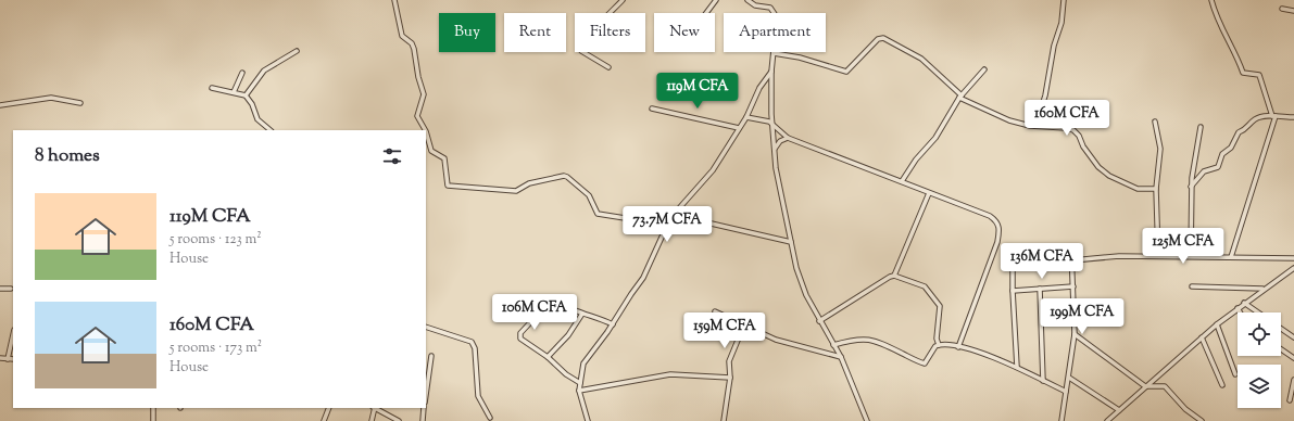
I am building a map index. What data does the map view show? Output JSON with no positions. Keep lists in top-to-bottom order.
{
  "page": {
    "chip": [
      "Buy",
      "Rent",
      "Filters",
      "New",
      "Apartment"
    ],
    "price": [
      "119M CFA",
      "160M CFA",
      "73.7M CFA",
      "125M CFA",
      "136M CFA",
      "106M CFA",
      "199M CFA",
      "159M CFA"
    ],
    "heading": "8 homes",
    "list": [
      {
        "name": "119M CFA",
        "note": "5 rooms · 123 m² · House"
      },
      {
        "name": "160M CFA",
        "note": "5 rooms · 173 m² · House"
      }
    ]
  }
}
